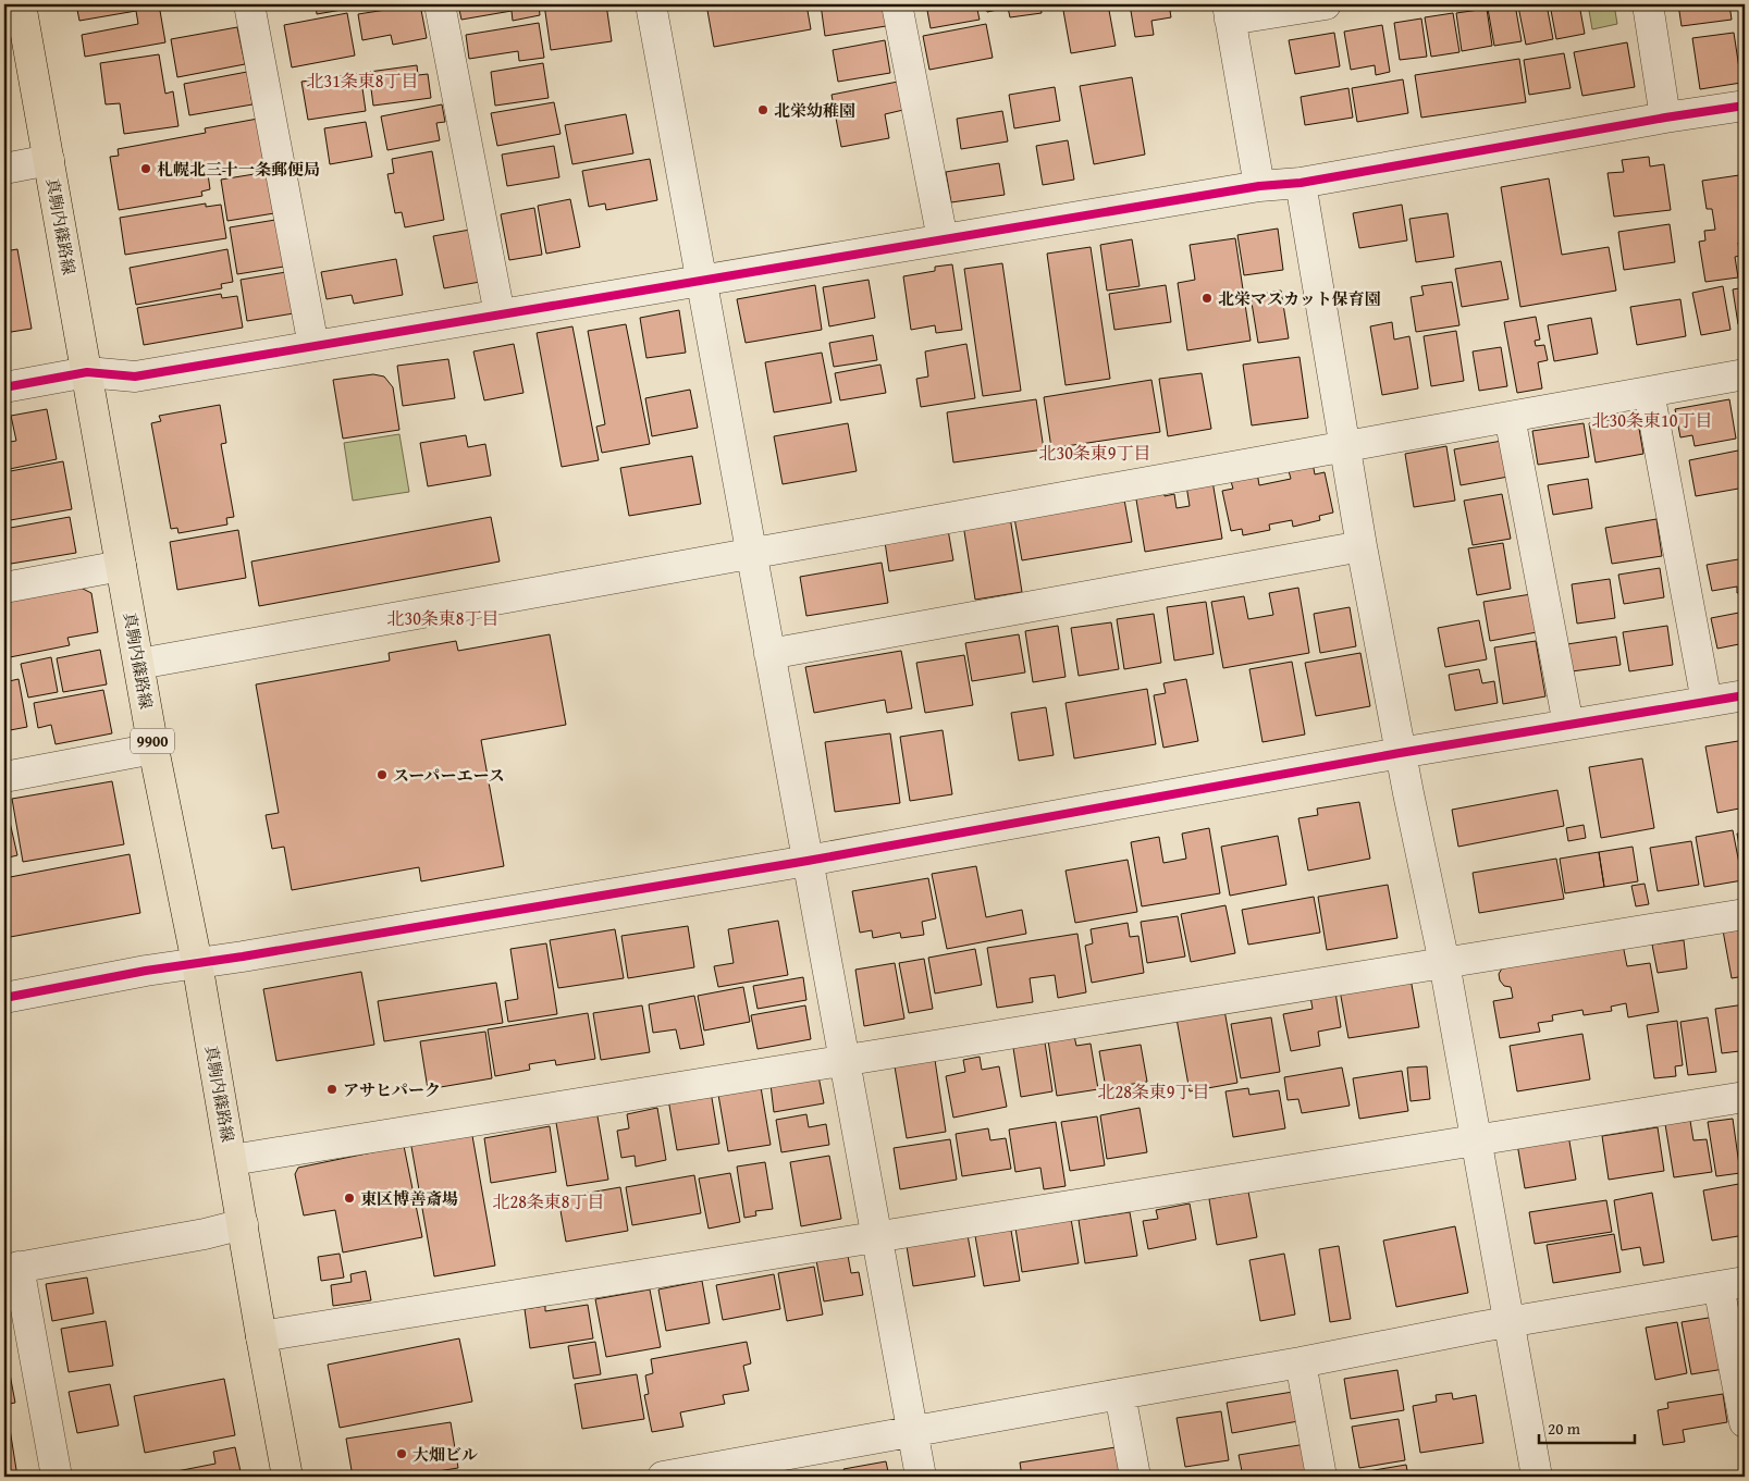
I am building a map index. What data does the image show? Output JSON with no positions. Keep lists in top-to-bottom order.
{
  "streets": {
    "main road": ["真駒内篠路線", "9900"]
  },
  "districts": [
    "北31条東8丁目",
    "北30条東10丁目",
    "北30条東9丁目",
    "北30条東8丁目",
    "北28条東9丁目",
    "北28条東8丁目"
  ],
  "places": [
    "北栄幼稚園",
    "札幌北三十一条郵便局",
    "北栄マスカット保育園",
    "スーパーエース",
    "アサヒパーク",
    "東区博善斎場",
    "大畑ビル"
  ],
  "scale_bar": "20 m"
}
